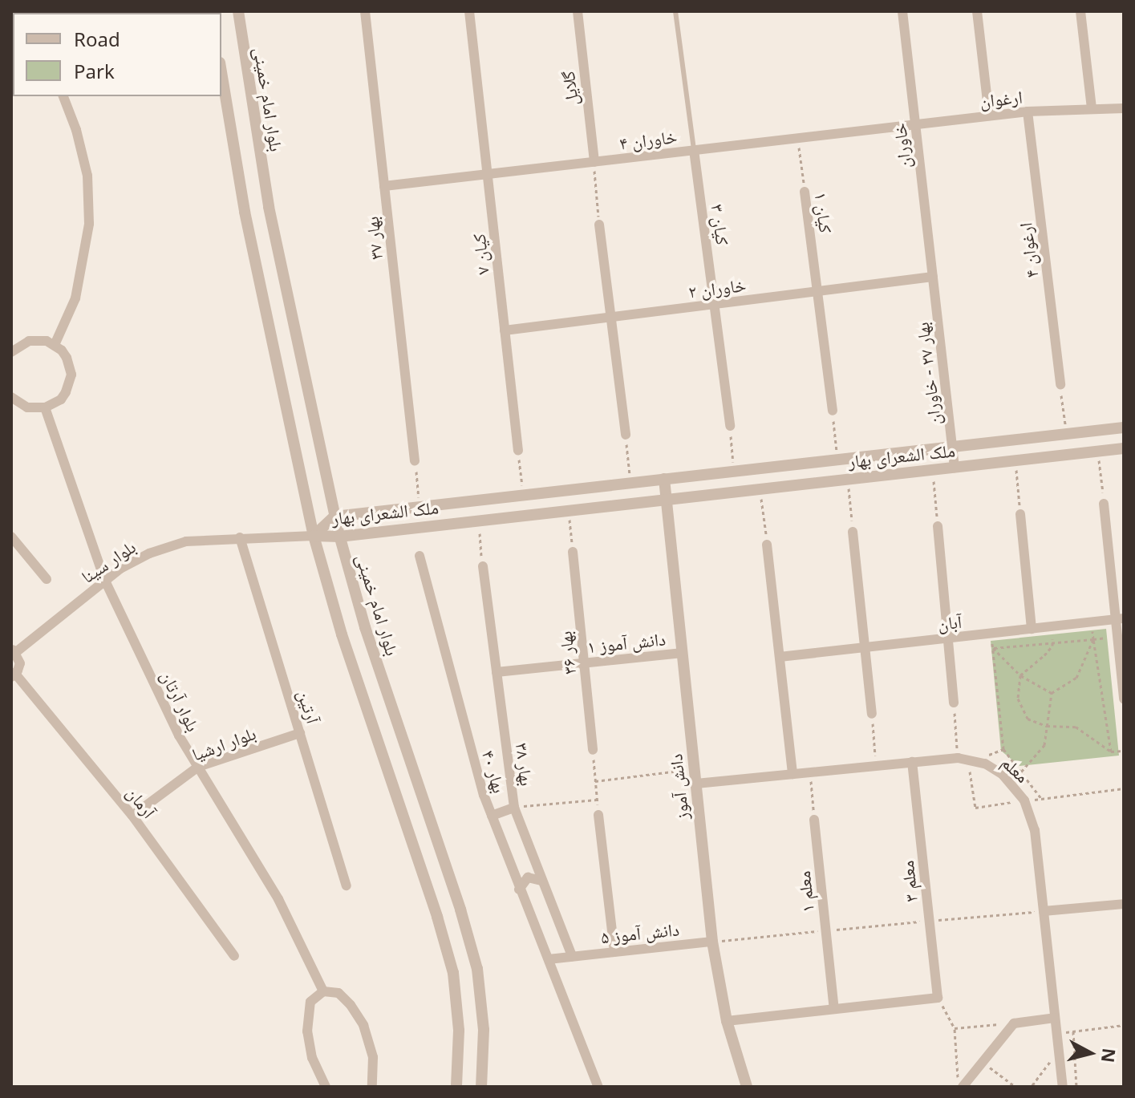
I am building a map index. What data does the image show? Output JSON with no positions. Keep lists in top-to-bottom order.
{
  "streets": {
    "street": [
      "گلایل",
      "ارغوان",
      "بلوار امام خمینی",
      "خاوران ۴",
      "خاوران",
      "کیان ۱",
      "کیان ۳",
      "بهار ۳۷",
      "ارغوان ۴",
      "کیان ۷",
      "خاوران ۲",
      "بهار ۲۷ - خاوران",
      "ملک الشعرای بهار",
      "بلوار سینا",
      "آبان",
      "دانش آموز ۱",
      "بهار ۳۶",
      "بلوار آرتان",
      "آرتین",
      "بلوار ارشیا",
      "بهار ۳۸",
      "معلم",
      "بهار ۴۰",
      "دانش آموز",
      "آرمان",
      "معلم ۳",
      "معلم ۱",
      "دانش آموز ۵"
    ]
  },
  "crossings": [
    ["گلایل", "خاوران ۴"],
    ["ارغوان", "خاوران ۴"],
    ["ارغوان", "خاوران"],
    ["ارغوان", "ارغوان ۴"],
    ["بلوار امام خمینی", "ملک الشعرای بهار"],
    ["خاوران ۴", "خاوران"],
    ["خاوران ۴", "کیان ۱"],
    ["خاوران ۴", "کیان ۳"],
    ["خاوران ۴", "بهار ۳۷"],
    ["خاوران ۴", "کیان ۷"],
    ["خاوران", "خاوران ۲"],
    ["خاوران", "بهار ۲۷ - خاوران"],
    ["کیان ۱", "خاوران ۲"],
    ["کیان ۳", "خاوران ۲"],
    ["کیان ۷", "خاوران ۲"],
    ["خاوران ۲", "بهار ۲۷ - خاوران"],
    ["بهار ۲۷ - خاوران", "ملک الشعرای بهار"],
    ["ملک الشعرای بهار", "بلوار سینا"],
    ["ملک الشعرای بهار", "دانش آموز"],
    ["بلوار سینا", "بلوار آرتان"],
    ["بلوار سینا", "آرتین"],
    ["دانش آموز ۱", "بهار ۳۶"],
    ["دانش آموز ۱", "بهار ۳۸"],
    ["دانش آموز ۱", "دانش آموز"],
    ["بلوار آرتان", "بلوار ارشیا"],
    ["آرتین", "بلوار ارشیا"],
    ["بلوار ارشیا", "آرمان"],
    ["بهار ۳۸", "دانش آموز ۵"],
    ["بهار ۴۰", "دانش آموز ۵"],
    ["دانش آموز", "دانش آموز ۵"]
  ],
  "legend": ["Road", "Park"],
  "north": "right"
}
